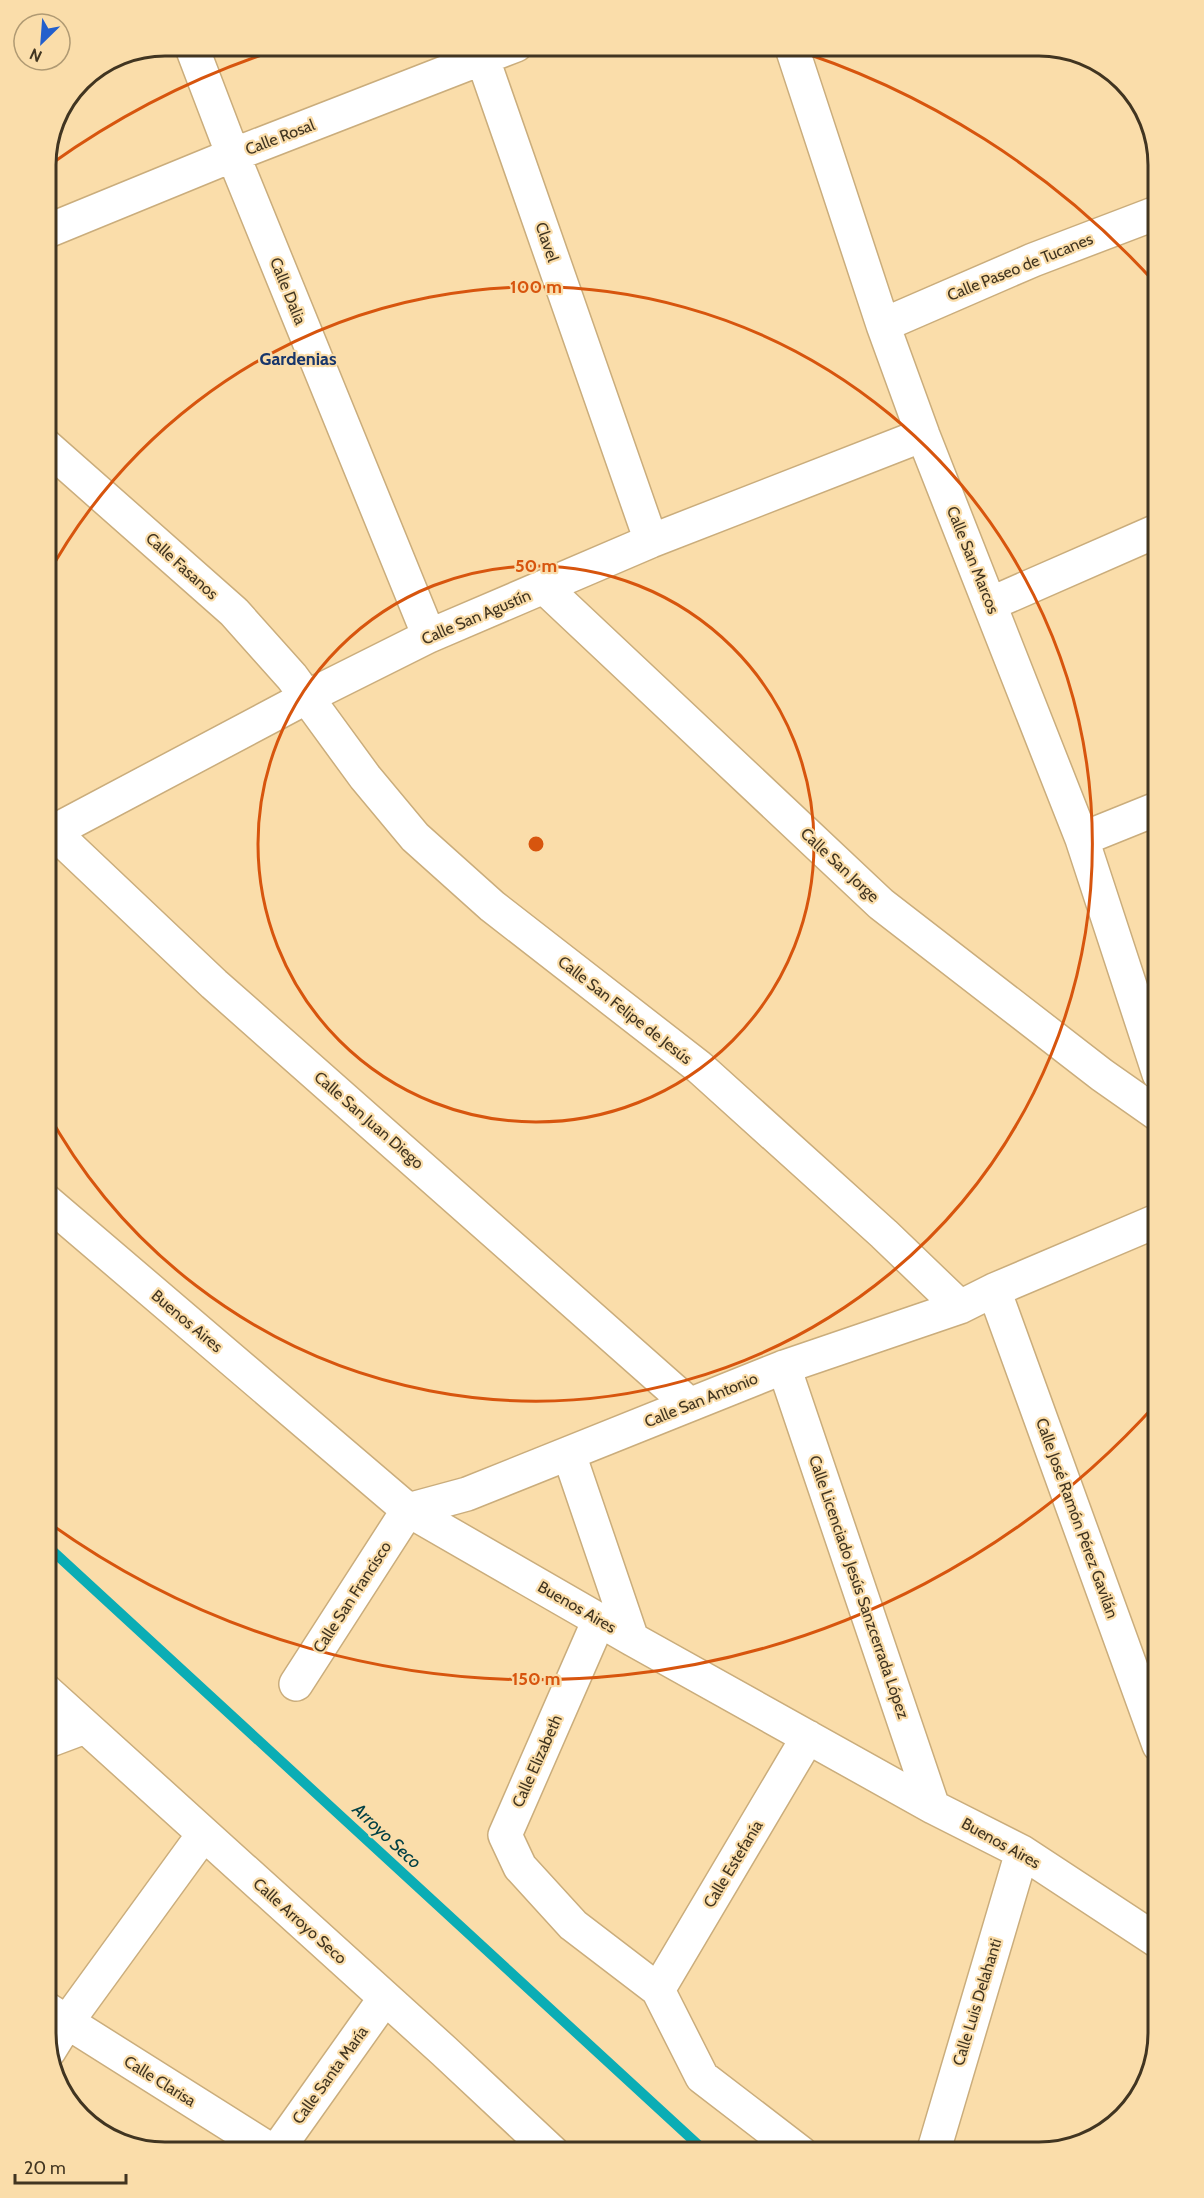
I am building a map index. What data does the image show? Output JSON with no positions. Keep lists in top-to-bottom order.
{
  "streets": {
    "street": [
      "Calle Rosal",
      "Clavel",
      "Calle Paseo de Tucanes",
      "Calle Dalia",
      "Calle San Marcos",
      "Calle Fasanos",
      "Calle San Agustín",
      "Calle San Jorge",
      "Calle San Felipe de Jesús",
      "Calle San Juan Diego",
      "Buenos Aires",
      "Calle San Antonio",
      "Calle José Ramón Pérez Gavilán",
      "Calle Licenciado Jesús Sanzcerrada López",
      "Calle San Francisco",
      "Calle Elizabeth",
      "Calle Estefanía",
      "Calle Arroyo Seco",
      "Calle Luis Delahanti",
      "Calle Santa María",
      "Calle Clarisa"
    ]
  },
  "crossings": [
    ["Calle Rosal", "Calle Dalia"],
    ["Clavel", "Calle San Agustín"],
    ["Calle Paseo de Tucanes", "Calle San Marcos"],
    ["Calle Dalia", "Calle San Agustín"],
    ["Calle San Marcos", "Calle San Agustín"],
    ["Calle Fasanos", "Calle San Agustín"],
    ["Calle Fasanos", "Calle San Felipe de Jesús"],
    ["Calle San Agustín", "Calle San Jorge"],
    ["Calle San Agustín", "Calle San Felipe de Jesús"],
    ["Calle San Felipe de Jesús", "Calle San Antonio"],
    ["Calle San Juan Diego", "Calle San Antonio"],
    ["Buenos Aires", "Calle San Antonio"],
    ["Buenos Aires", "Calle Licenciado Jesús Sanzcerrada López"],
    ["Buenos Aires", "Calle San Francisco"],
    ["Buenos Aires", "Calle Elizabeth"],
    ["Buenos Aires", "Calle Estefanía"],
    ["Buenos Aires", "Calle Luis Delahanti"],
    ["Calle San Antonio", "Calle José Ramón Pérez Gavilán"],
    ["Calle San Antonio", "Calle Licenciado Jesús Sanzcerrada López"],
    ["Calle San Antonio", "Calle San Francisco"],
    ["Calle Elizabeth", "Calle Estefanía"],
    ["Calle Arroyo Seco", "Calle Santa María"]
  ],
  "districts": ["Gardenias"],
  "water": ["Arroyo Seco"],
  "scale_bar": "20 m",
  "north": "bottom left",
  "rings": ["100 m", "50 m", "150 m"]
}
